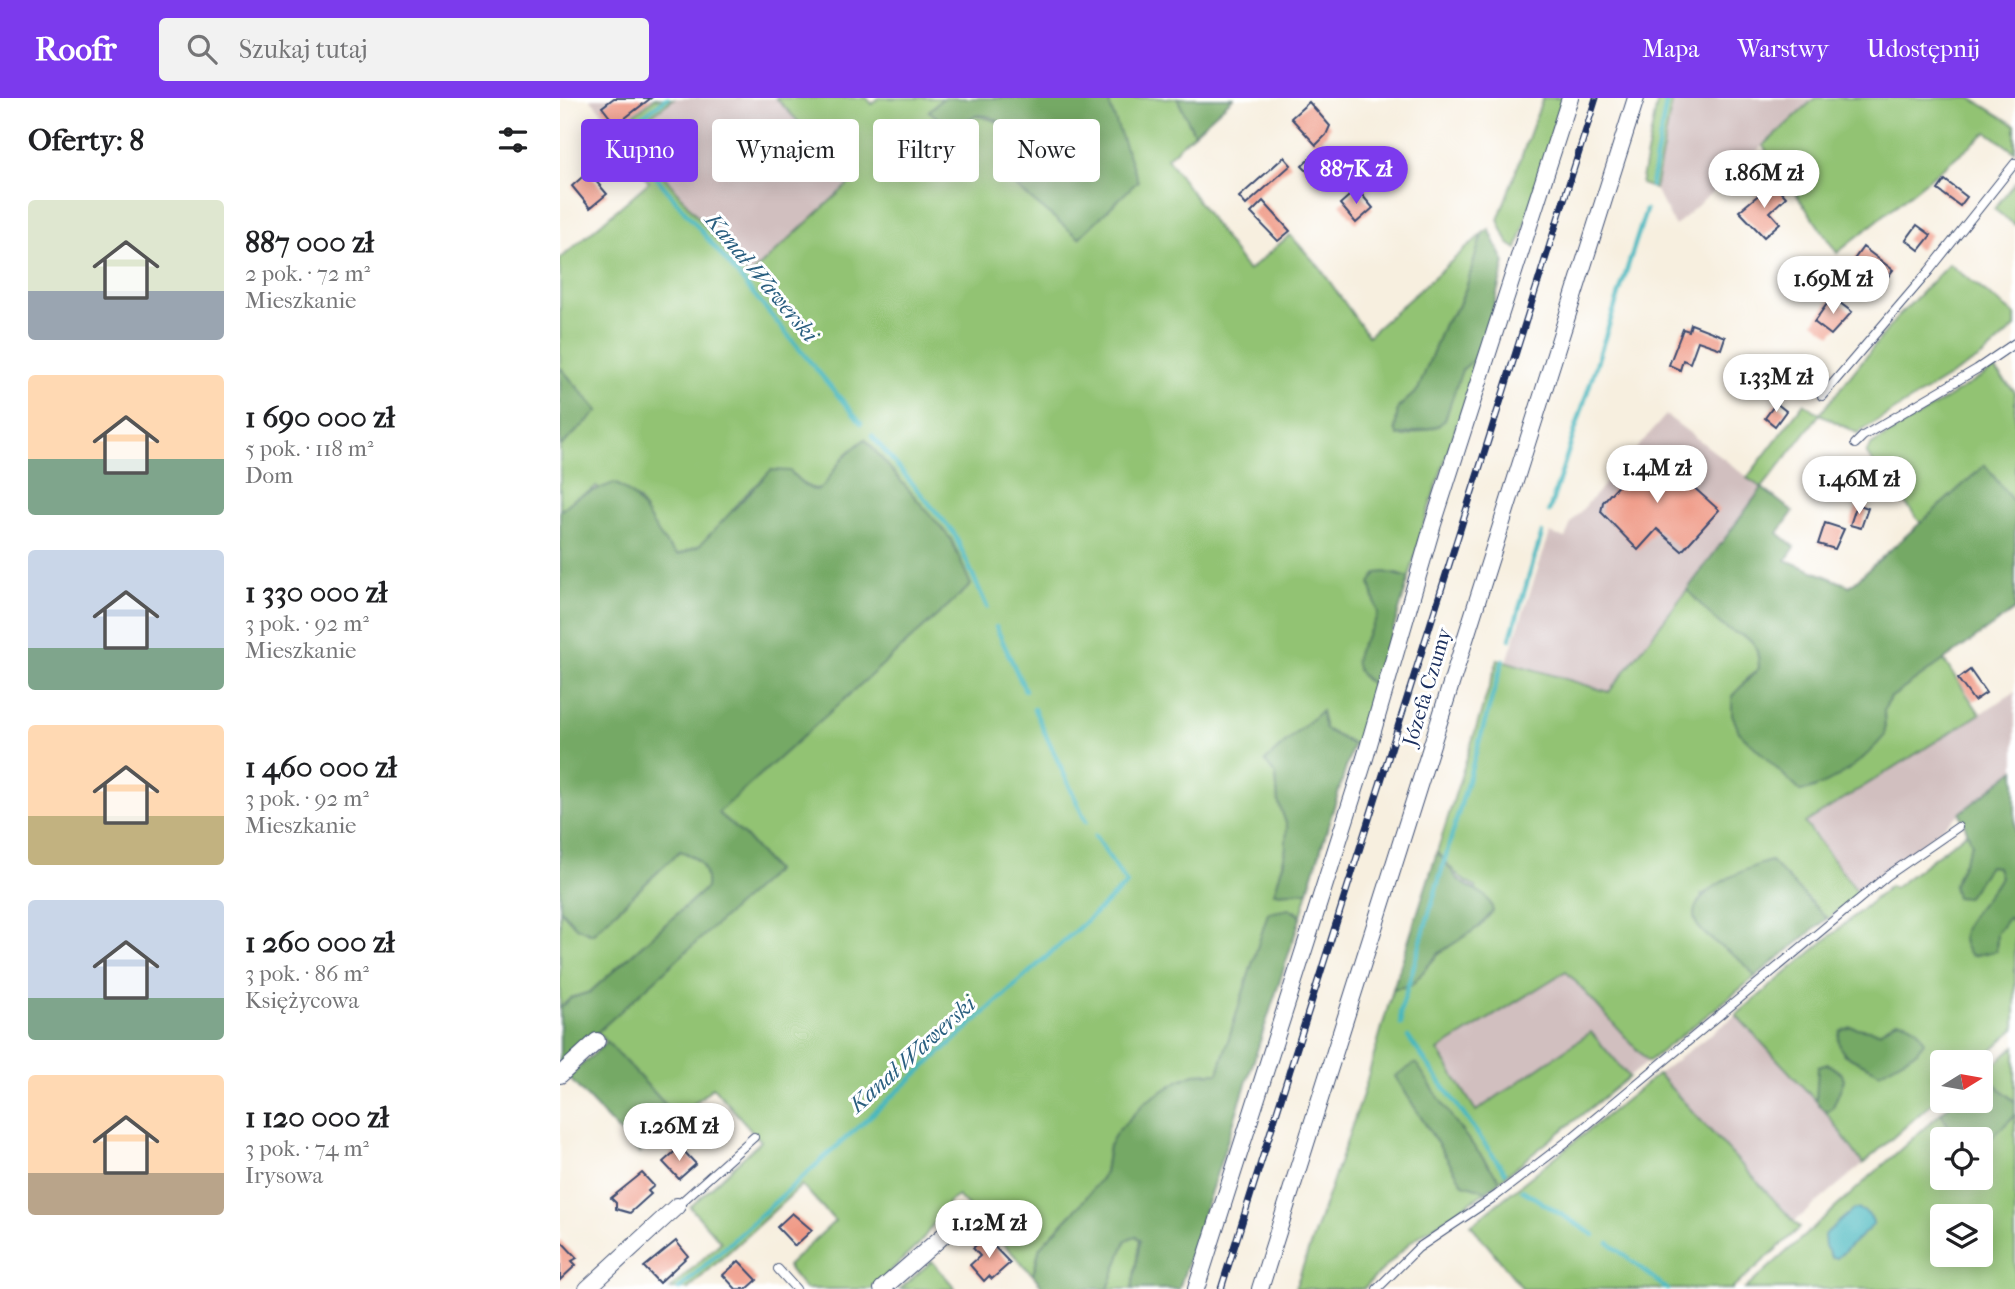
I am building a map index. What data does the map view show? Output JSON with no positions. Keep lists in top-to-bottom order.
{
  "streets": {
    "street": ["Józefa Czumy"]
  },
  "water": ["Kanał Wawerski"],
  "north": "right",
  "page": {
    "header": "Roofr",
    "search": "Szukaj tutaj",
    "nav": ["Mapa", "Warstwy", "Udostępnij"],
    "heading": "Oferty: 8",
    "chip": [
      "Kupno",
      "Wynajem",
      "Filtry",
      "Nowe"
    ],
    "price": [
      "887K zł",
      "1.86M zł",
      "1.69M zł",
      "1.33M zł",
      "1.4M zł",
      "1.46M zł",
      "1.26M zł",
      "1.12M zł"
    ],
    "list": [
      {
        "name": "887 000 zł",
        "note": "2 pok. · 72 m² · Mieszkanie"
      },
      {
        "name": "1 690 000 zł",
        "note": "5 pok. · 118 m² · Dom"
      },
      {
        "name": "1 330 000 zł",
        "note": "3 pok. · 92 m² · Mieszkanie"
      },
      {
        "name": "1 460 000 zł",
        "note": "3 pok. · 92 m² · Mieszkanie"
      },
      {
        "name": "1 260 000 zł",
        "note": "3 pok. · 86 m² · Księżycowa"
      },
      {
        "name": "1 120 000 zł",
        "note": "3 pok. · 74 m² · Irysowa"
      }
    ]
  }
}
